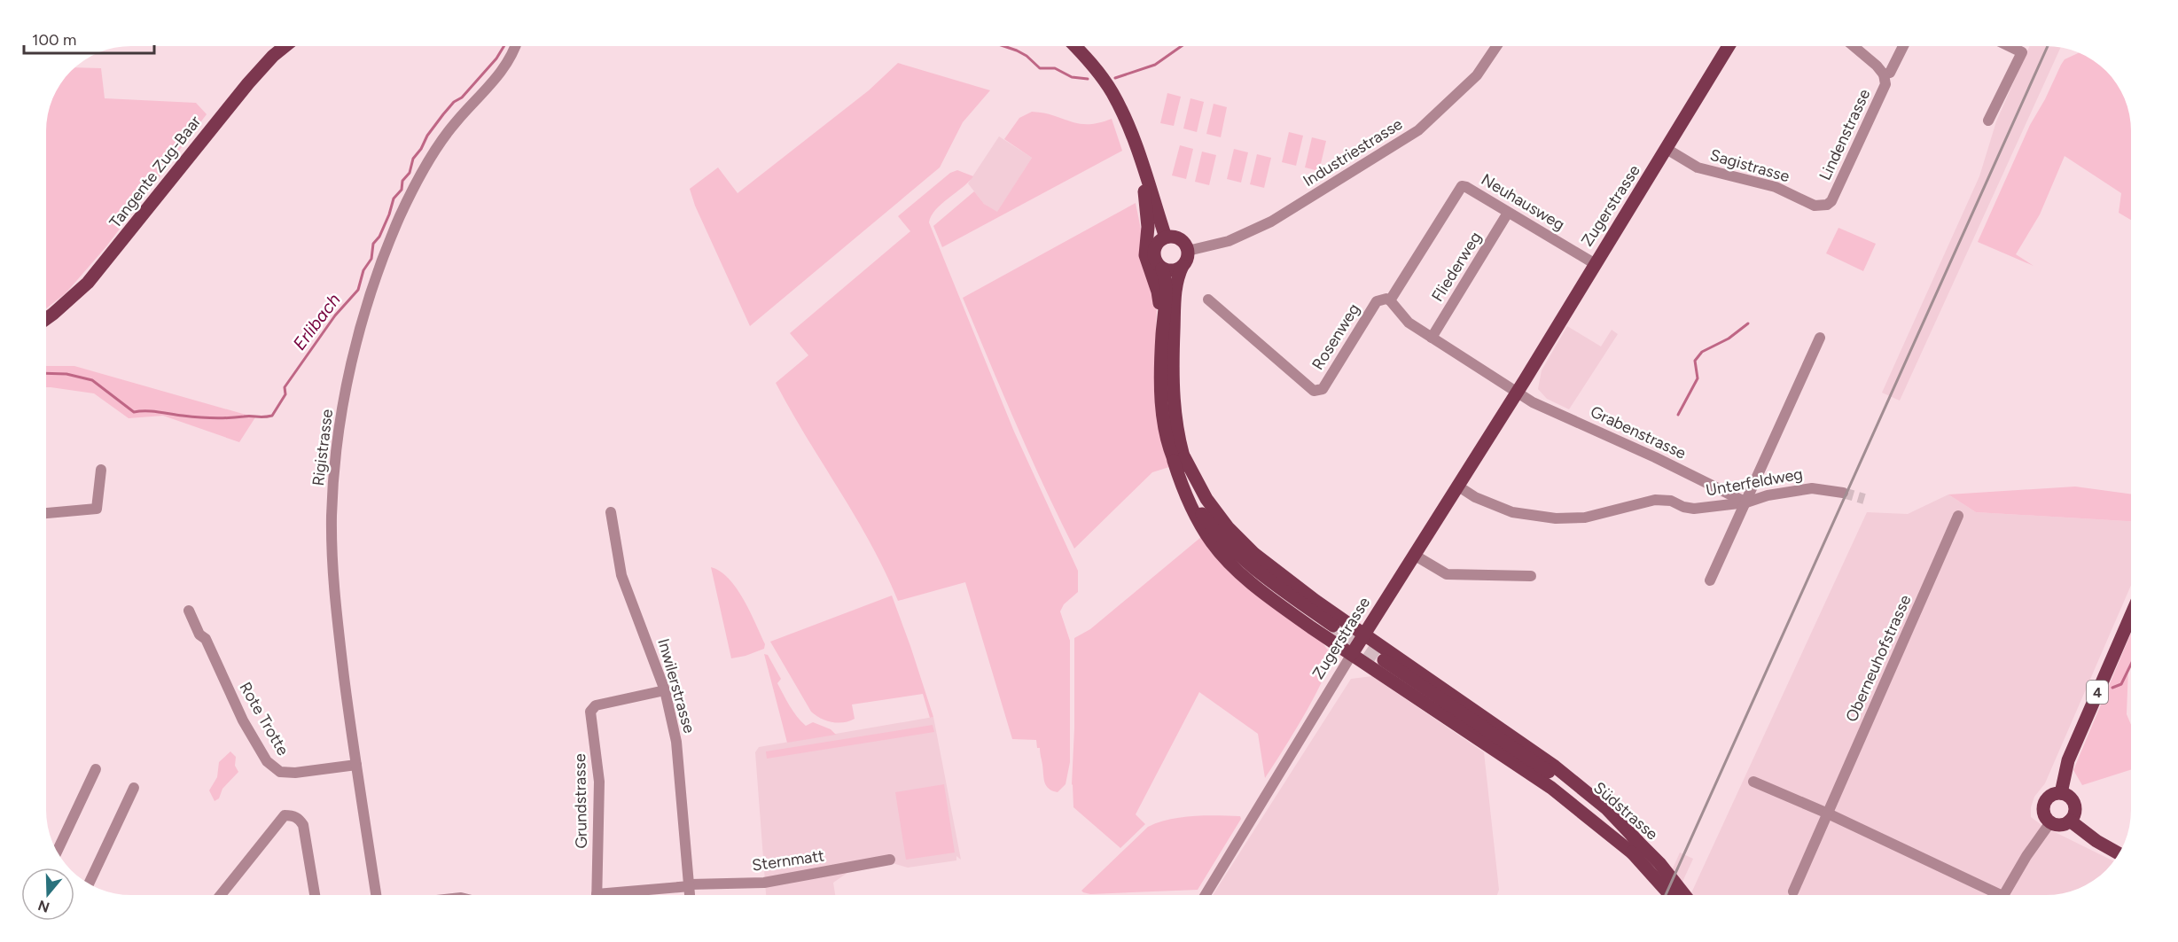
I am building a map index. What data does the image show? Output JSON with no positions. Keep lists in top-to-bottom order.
{
  "streets": {
    "main road": [
      "Tangente Zug-Baar",
      "Zugerstrasse",
      "4",
      "Südstrasse"
    ],
    "street": [
      "Lindenstrasse",
      "Industriestrasse",
      "Sagistrasse",
      "Neuhausweg",
      "Fliederweg",
      "Rosenweg",
      "Grabenstrasse",
      "Rigistrasse",
      "Unterfeldweg",
      "Oberneuhofstrasse",
      "Inwilerstrasse",
      "Rote Trotte",
      "Grundstrasse",
      "Sternmatt"
    ]
  },
  "crossings": [
    ["Lindenstrasse", "Sagistrasse"],
    ["Sagistrasse", "Zugerstrasse"],
    ["Neuhausweg", "Zugerstrasse"],
    ["Neuhausweg", "Fliederweg"],
    ["Neuhausweg", "Rosenweg"],
    ["Zugerstrasse", "Grabenstrasse"],
    ["Zugerstrasse", "Unterfeldweg"],
    ["Grabenstrasse", "Unterfeldweg"],
    ["Rigistrasse", "Rote Trotte"],
    ["Inwilerstrasse", "Grundstrasse"],
    ["Inwilerstrasse", "Sternmatt"]
  ],
  "water": ["Erlibach"],
  "scale_bar": "100 m",
  "north": "bottom"
}
